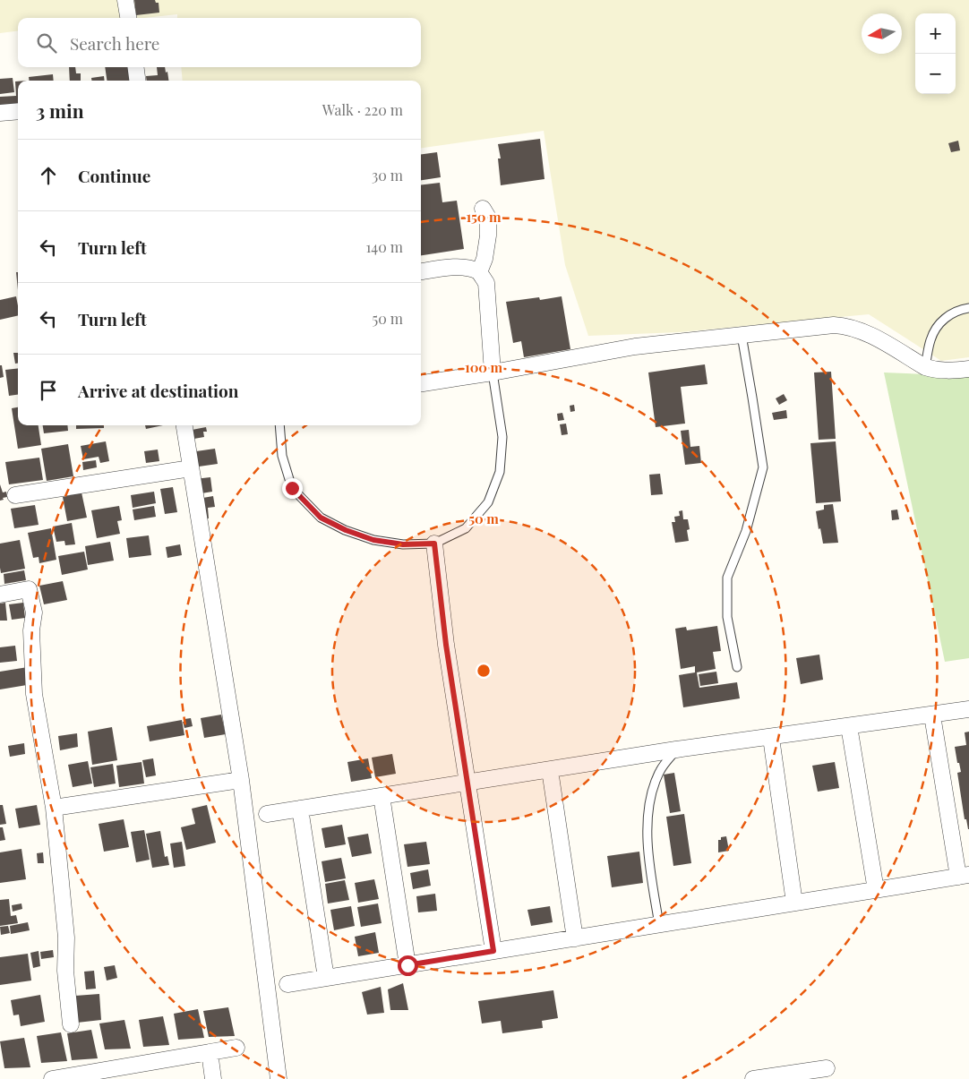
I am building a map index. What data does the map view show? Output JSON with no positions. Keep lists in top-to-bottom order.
{
  "north": "left",
  "page": {
    "map_buttons": ["+", "−"],
    "search": "Search here",
    "heading": ["3 min", "Walk · 220 m"],
    "list": [
      ["Continue", "30 m"],
      ["Turn left", "140 m"],
      ["Turn left", "50 m"],
      "Arrive at destination"
    ]
  },
  "rings": ["150 m", "100 m", "50 m"]
}
